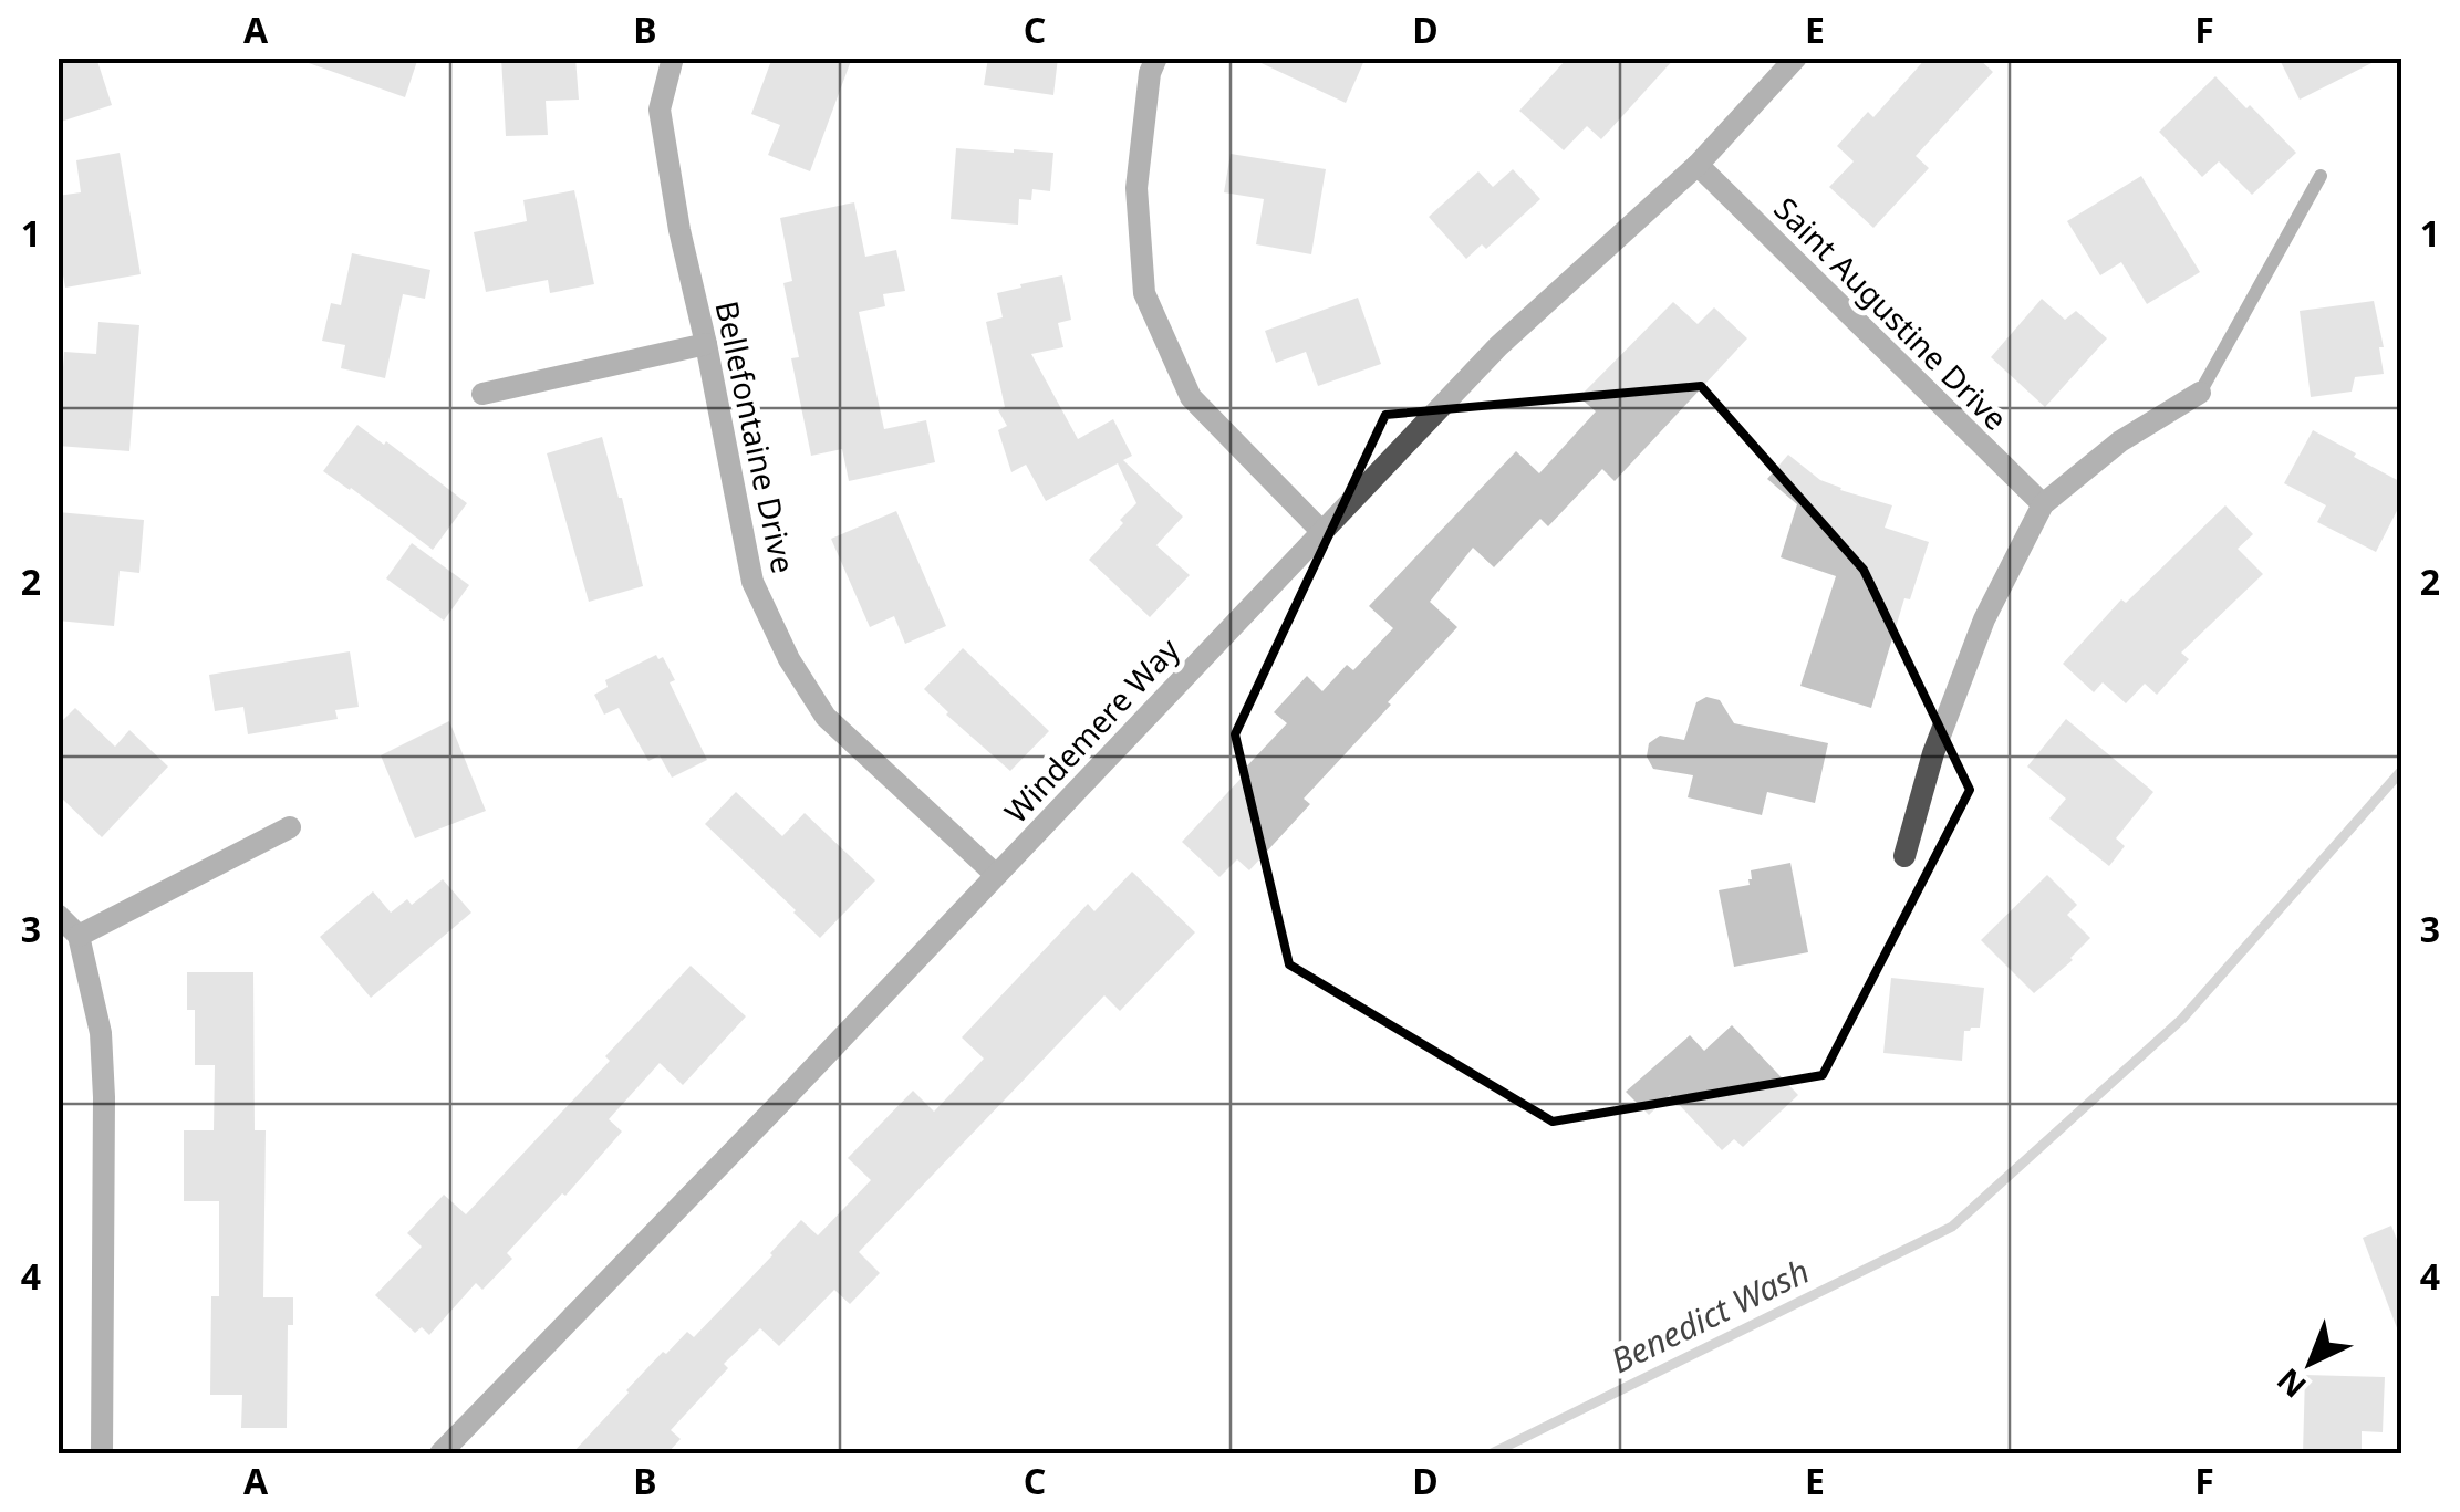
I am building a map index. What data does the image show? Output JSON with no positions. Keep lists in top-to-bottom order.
{
  "streets": {
    "street": ["Saint Augustine Drive", "Bellefontaine Drive", "Windemere Way"]
  },
  "crossings": [
    ["Saint Augustine Drive", "Windemere Way"],
    ["Bellefontaine Drive", "Windemere Way"]
  ],
  "water": ["Benedict Wash"],
  "north": "bottom left",
  "grid": {
    "columns": [
      "A",
      "B",
      "C",
      "D",
      "E",
      "F"
    ],
    "rows": [
      "1",
      "2",
      "3",
      "4"
    ]
  }
}
